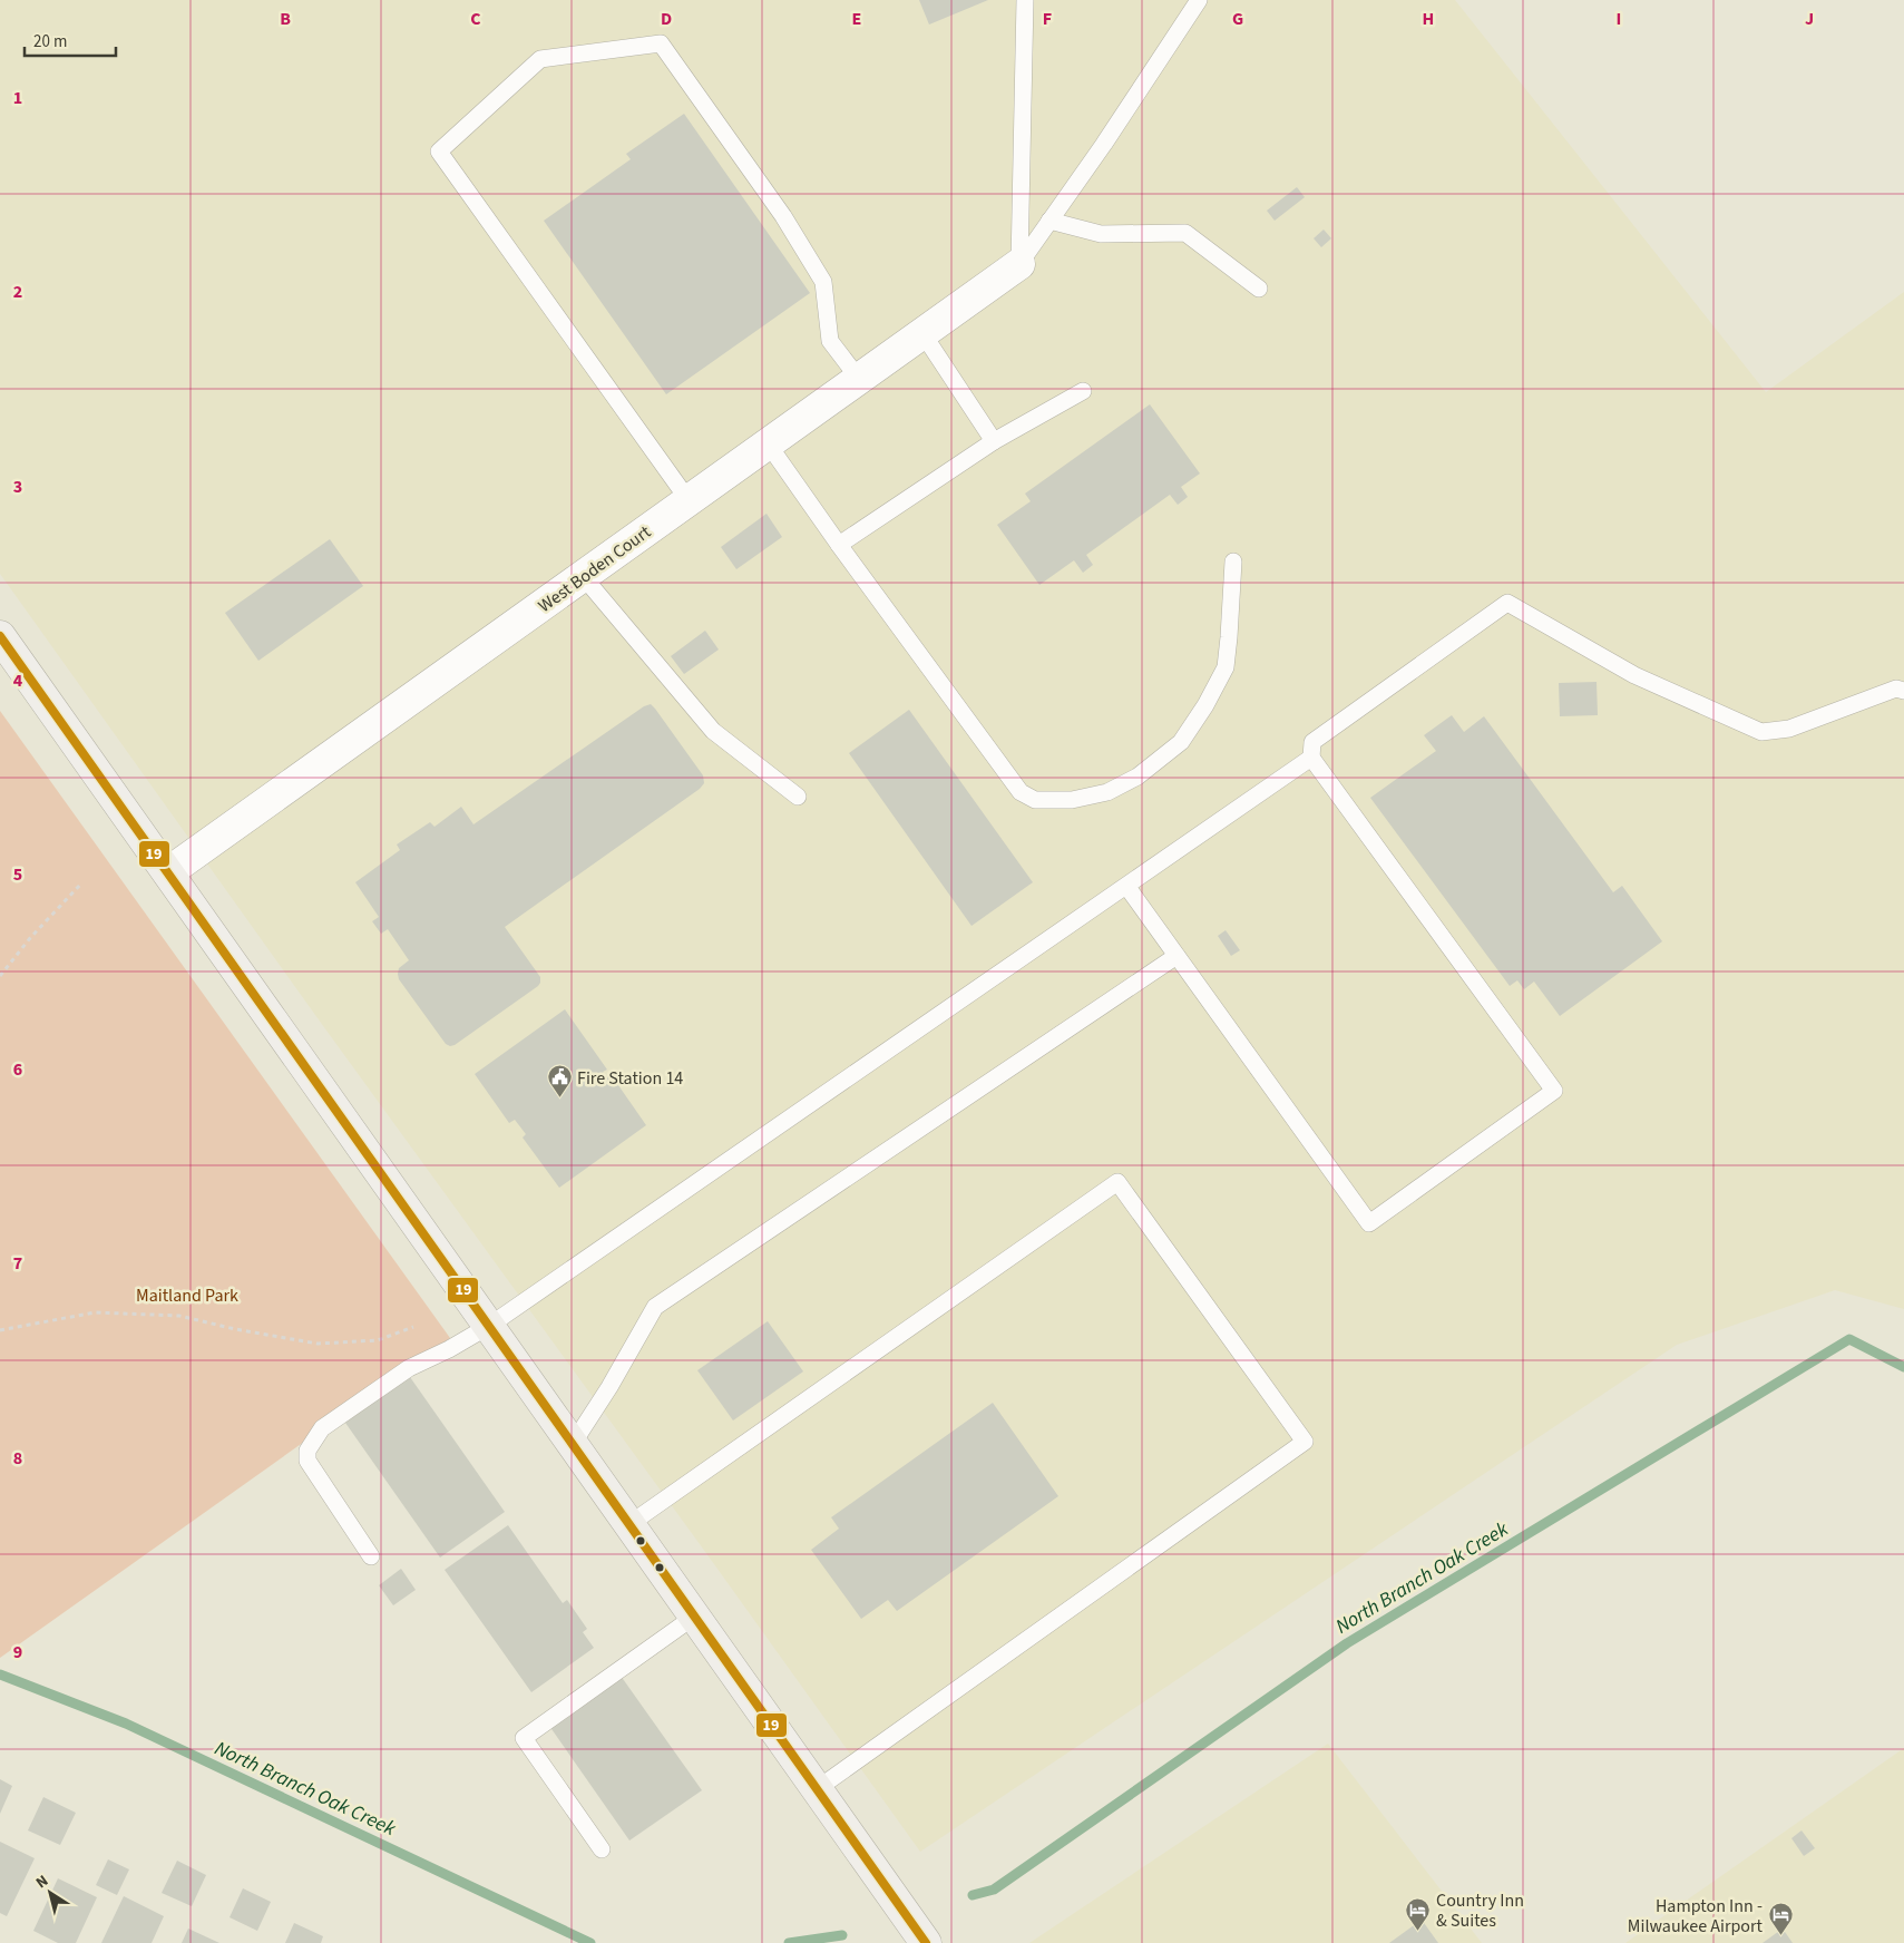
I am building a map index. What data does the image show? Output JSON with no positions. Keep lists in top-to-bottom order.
{
  "streets": {
    "street": ["West Boden Court"]
  },
  "water": ["North Branch Oak Creek"],
  "parks": ["Maitland Park"],
  "places": {
    "public building": ["Fire Station 14"],
    "hotel": ["Country Inn & Suites", "Hampton Inn - Milwaukee Airport"]
  },
  "lines": ["transit line 19"],
  "scale_bar": "20 m",
  "north": "top left",
  "grid": {
    "columns": [
      "B",
      "C",
      "D",
      "E",
      "F",
      "G",
      "H",
      "I",
      "J"
    ],
    "rows": [
      "1",
      "2",
      "3",
      "4",
      "5",
      "6",
      "7",
      "8",
      "9"
    ]
  }
}
